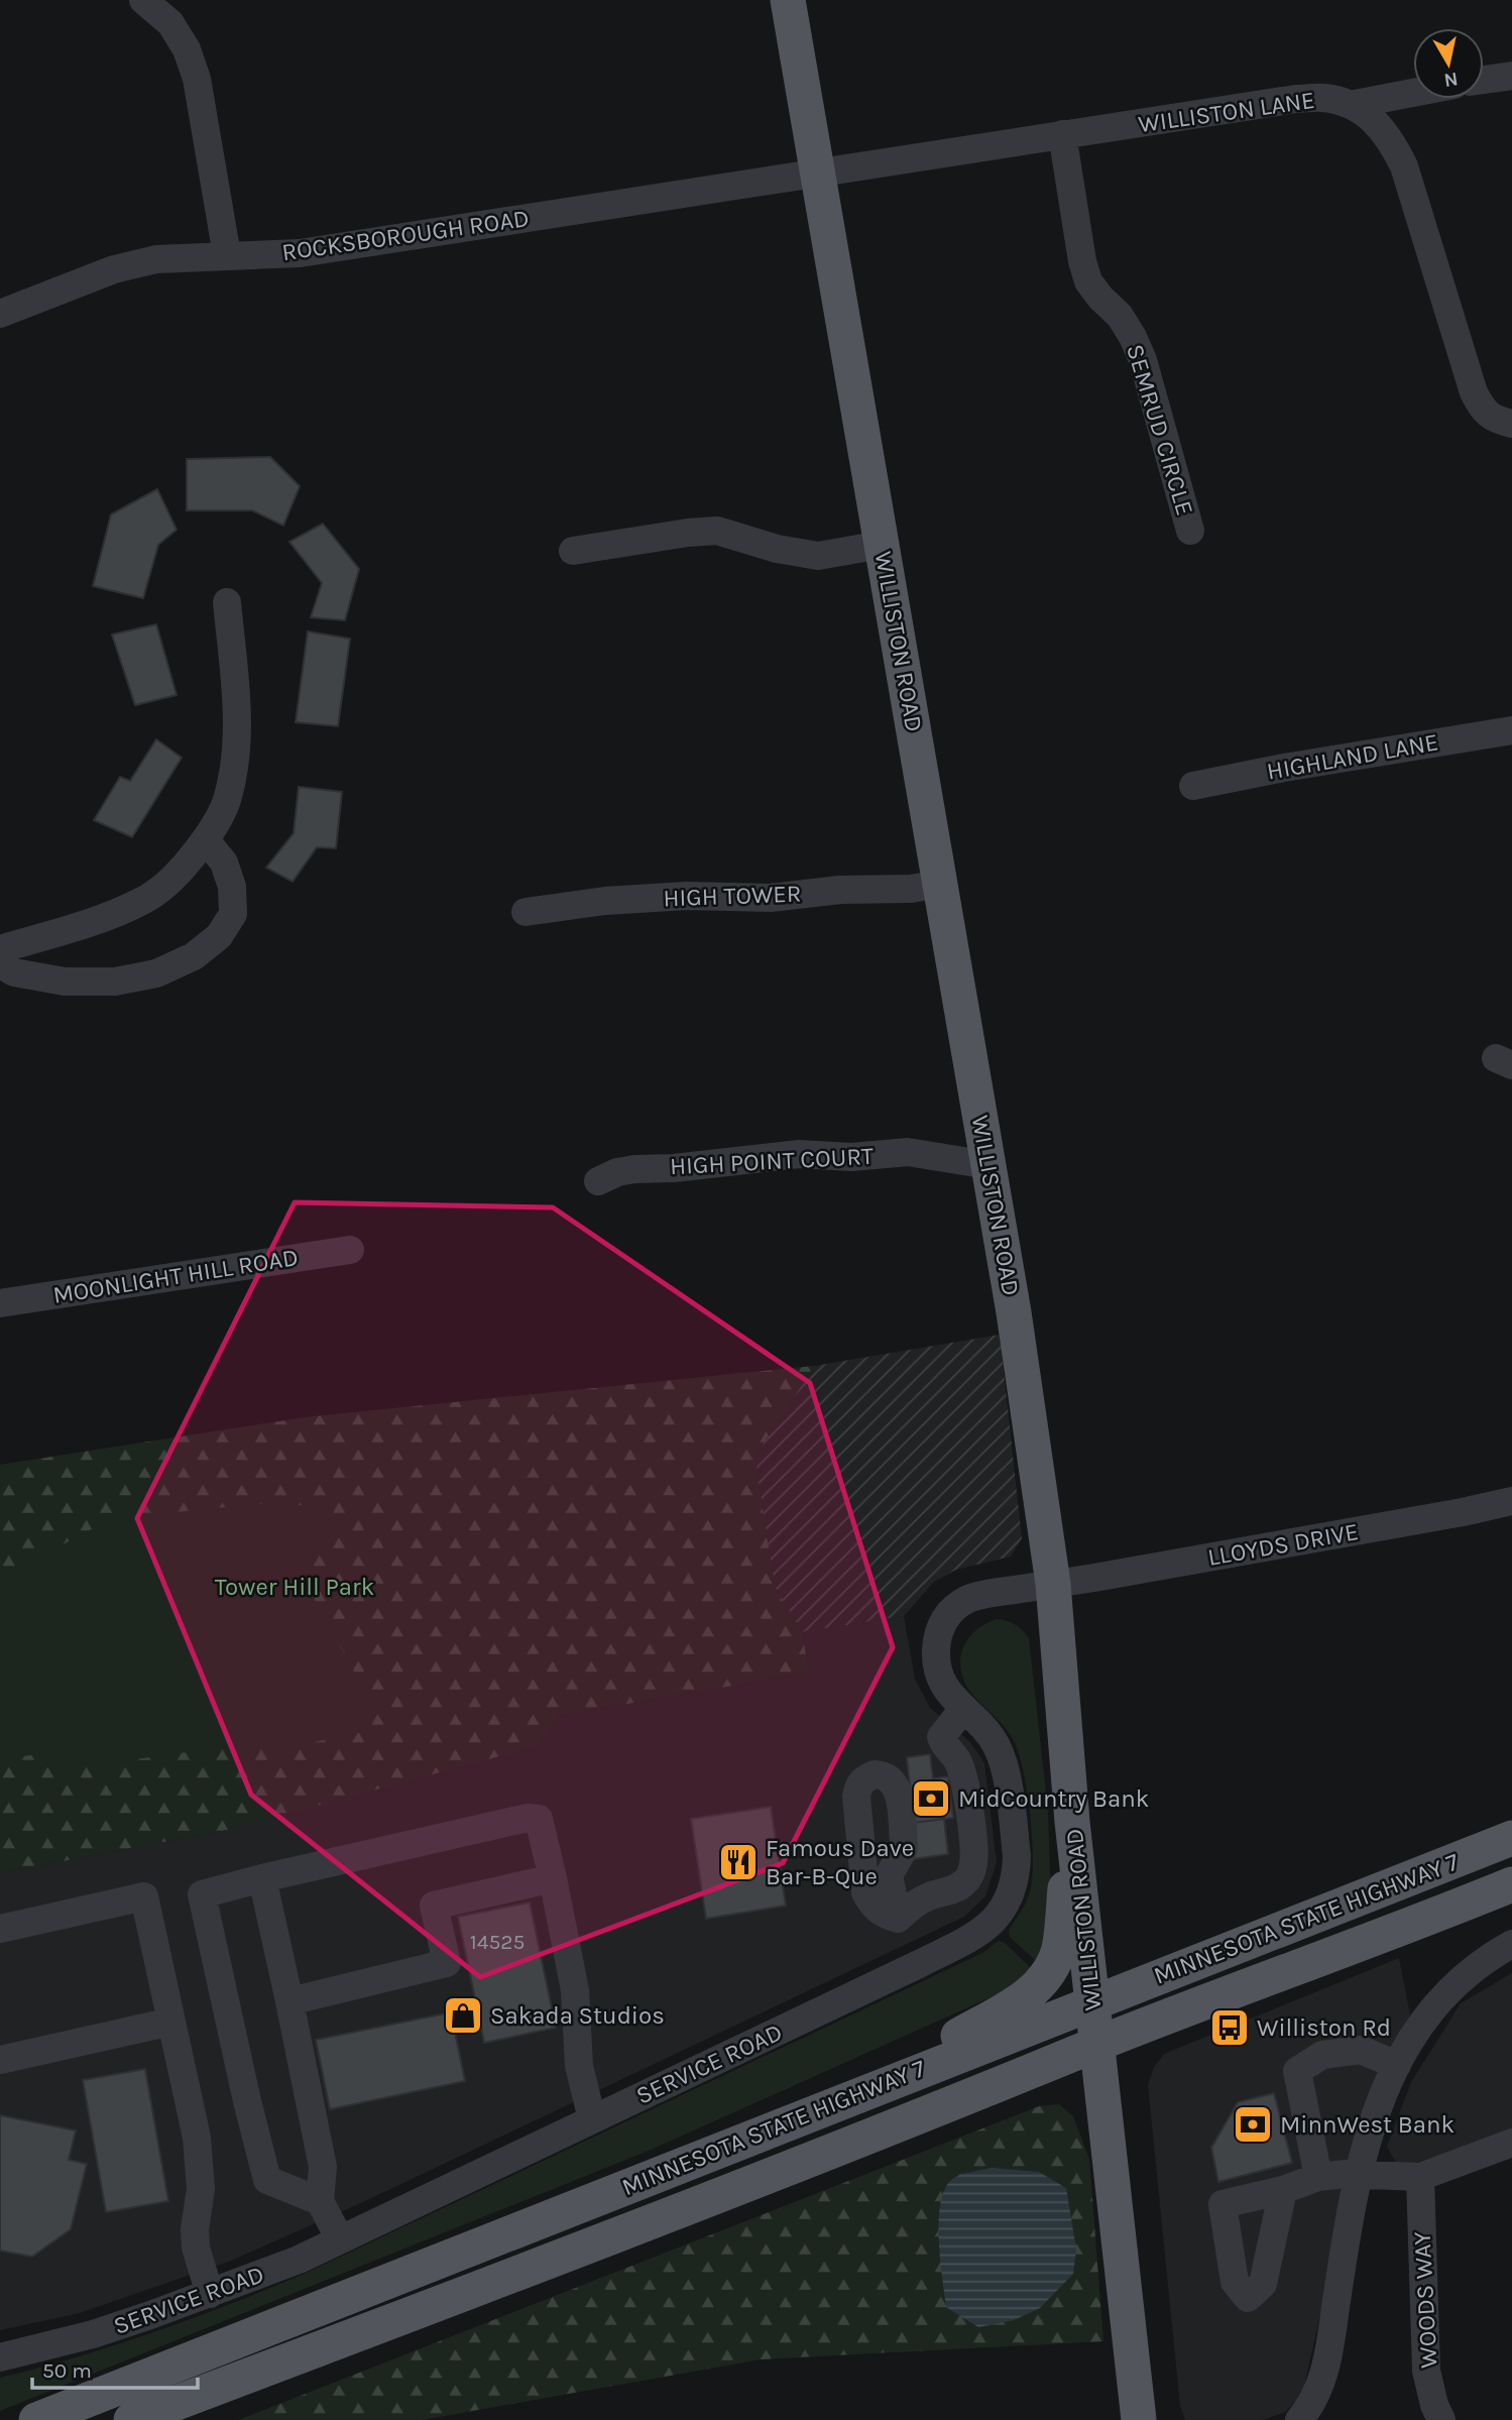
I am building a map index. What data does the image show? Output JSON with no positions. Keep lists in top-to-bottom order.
{
  "streets": {
    "main road": ["WILLISTON ROAD", "MINNESOTA STATE HIGHWAY 7"],
    "street": [
      "WILLISTON LANE",
      "ROCKSBOROUGH ROAD",
      "SEMRUD CIRCLE",
      "HIGHLAND LANE",
      "HIGH TOWER",
      "HIGH POINT COURT",
      "MOONLIGHT HILL ROAD",
      "LLOYDS DRIVE",
      "SERVICE ROAD",
      "WOODS WAY"
    ]
  },
  "crossings": [
    ["WILLISTON LANE", "ROCKSBOROUGH ROAD"],
    ["WILLISTON LANE", "SEMRUD CIRCLE"],
    ["WILLISTON LANE", "WILLISTON ROAD"],
    ["ROCKSBOROUGH ROAD", "WILLISTON ROAD"],
    ["WILLISTON ROAD", "HIGH TOWER"],
    ["WILLISTON ROAD", "HIGH POINT COURT"],
    ["WILLISTON ROAD", "LLOYDS DRIVE"],
    ["WILLISTON ROAD", "MINNESOTA STATE HIGHWAY 7"],
    ["WILLISTON ROAD", "SERVICE ROAD"],
    ["LLOYDS DRIVE", "SERVICE ROAD"]
  ],
  "parks": ["Tower Hill Park"],
  "places": {
    "bank": ["MidCountry Bank", "MinnWest Bank"],
    "restaurant": ["Famous Dave Bar-B-Que"],
    "shop": ["Sakada Studios"],
    "bus stop": ["Williston Rd"]
  },
  "house_numbers": ["14525"],
  "scale_bar": "50 m",
  "north": "bottom"
}
